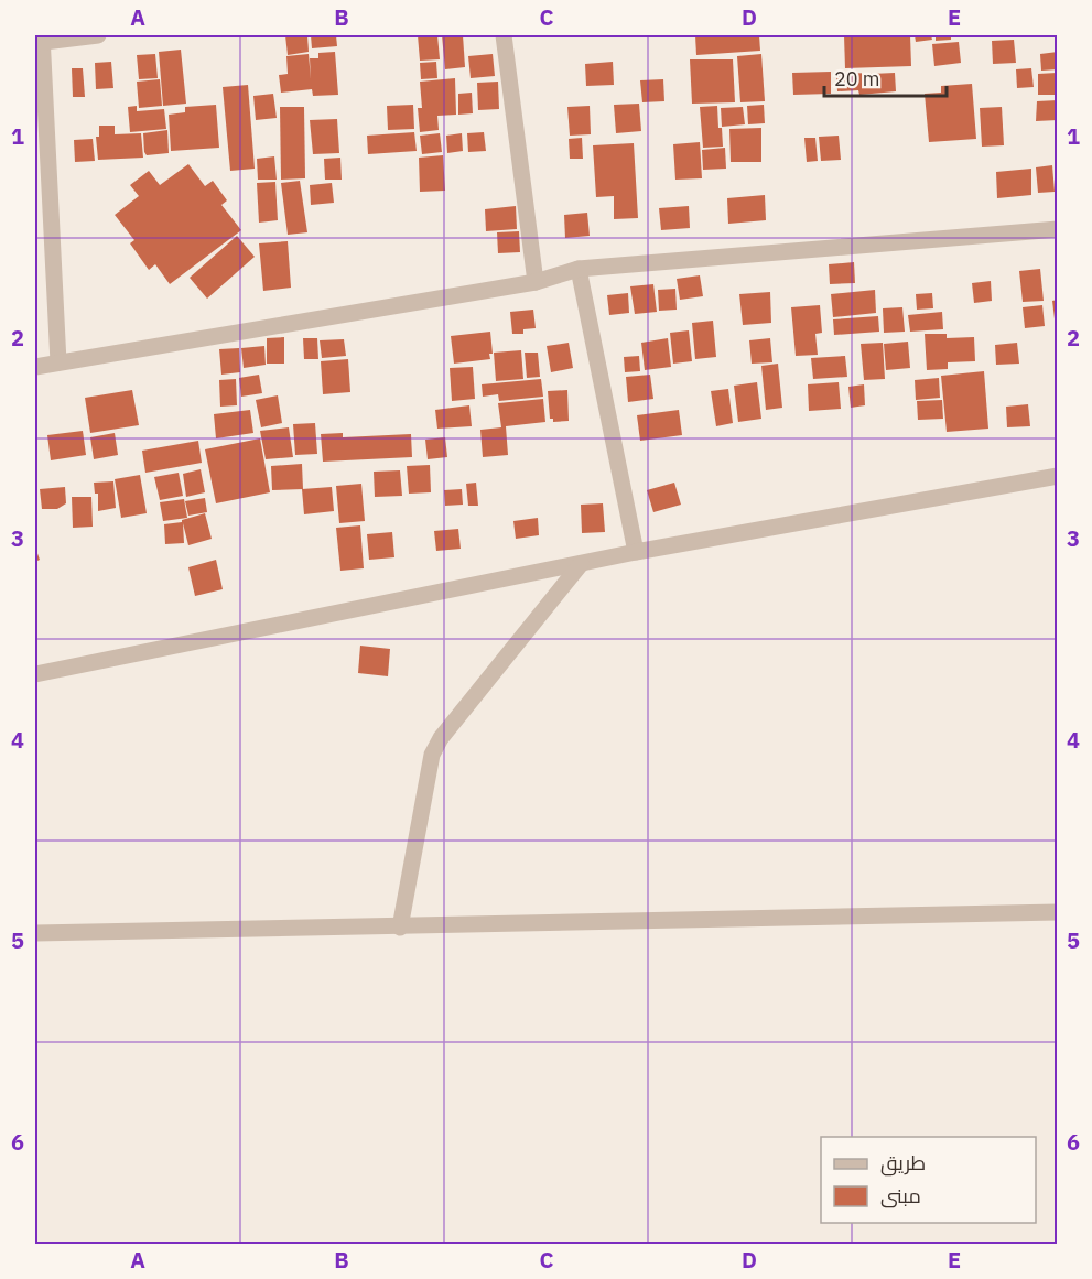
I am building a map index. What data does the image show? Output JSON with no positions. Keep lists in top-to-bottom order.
{
  "legend": ["طريق", "مبنى"],
  "scale_bar": "20 m",
  "grid": {
    "columns": [
      "A",
      "B",
      "C",
      "D",
      "E"
    ],
    "rows": [
      "1",
      "2",
      "3",
      "4",
      "5",
      "6"
    ]
  }
}
